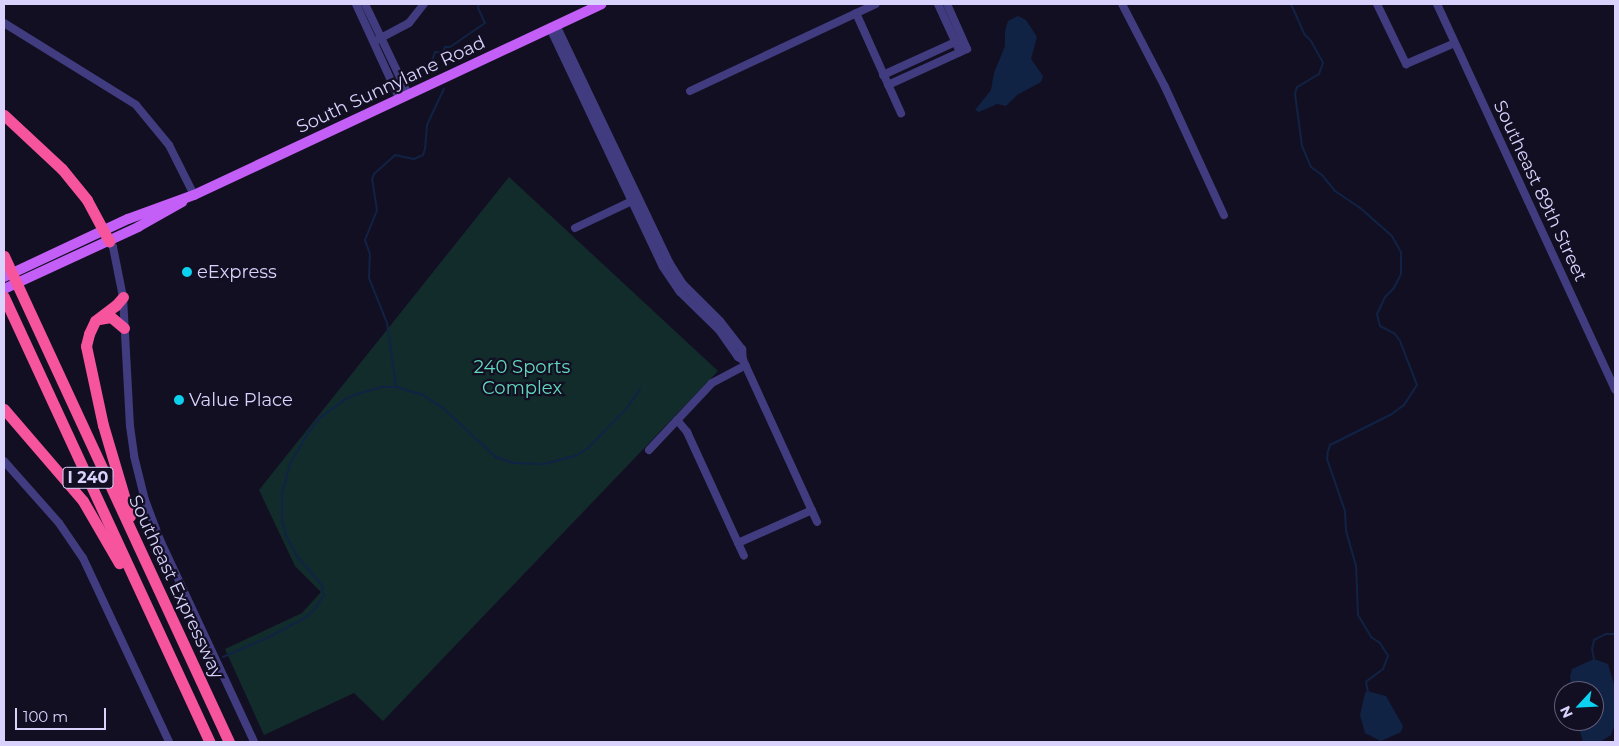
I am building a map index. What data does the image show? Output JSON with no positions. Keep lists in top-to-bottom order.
{
  "streets": {
    "highway": ["I 240", "Southeast Expressway"],
    "main road": ["South Sunnylane Road"],
    "street": ["Southeast 89th Street"]
  },
  "parks": ["240 Sports Complex"],
  "places": ["eExpress", "Value Place"],
  "scale_bar": "100 m",
  "north": "bottom left"
}
